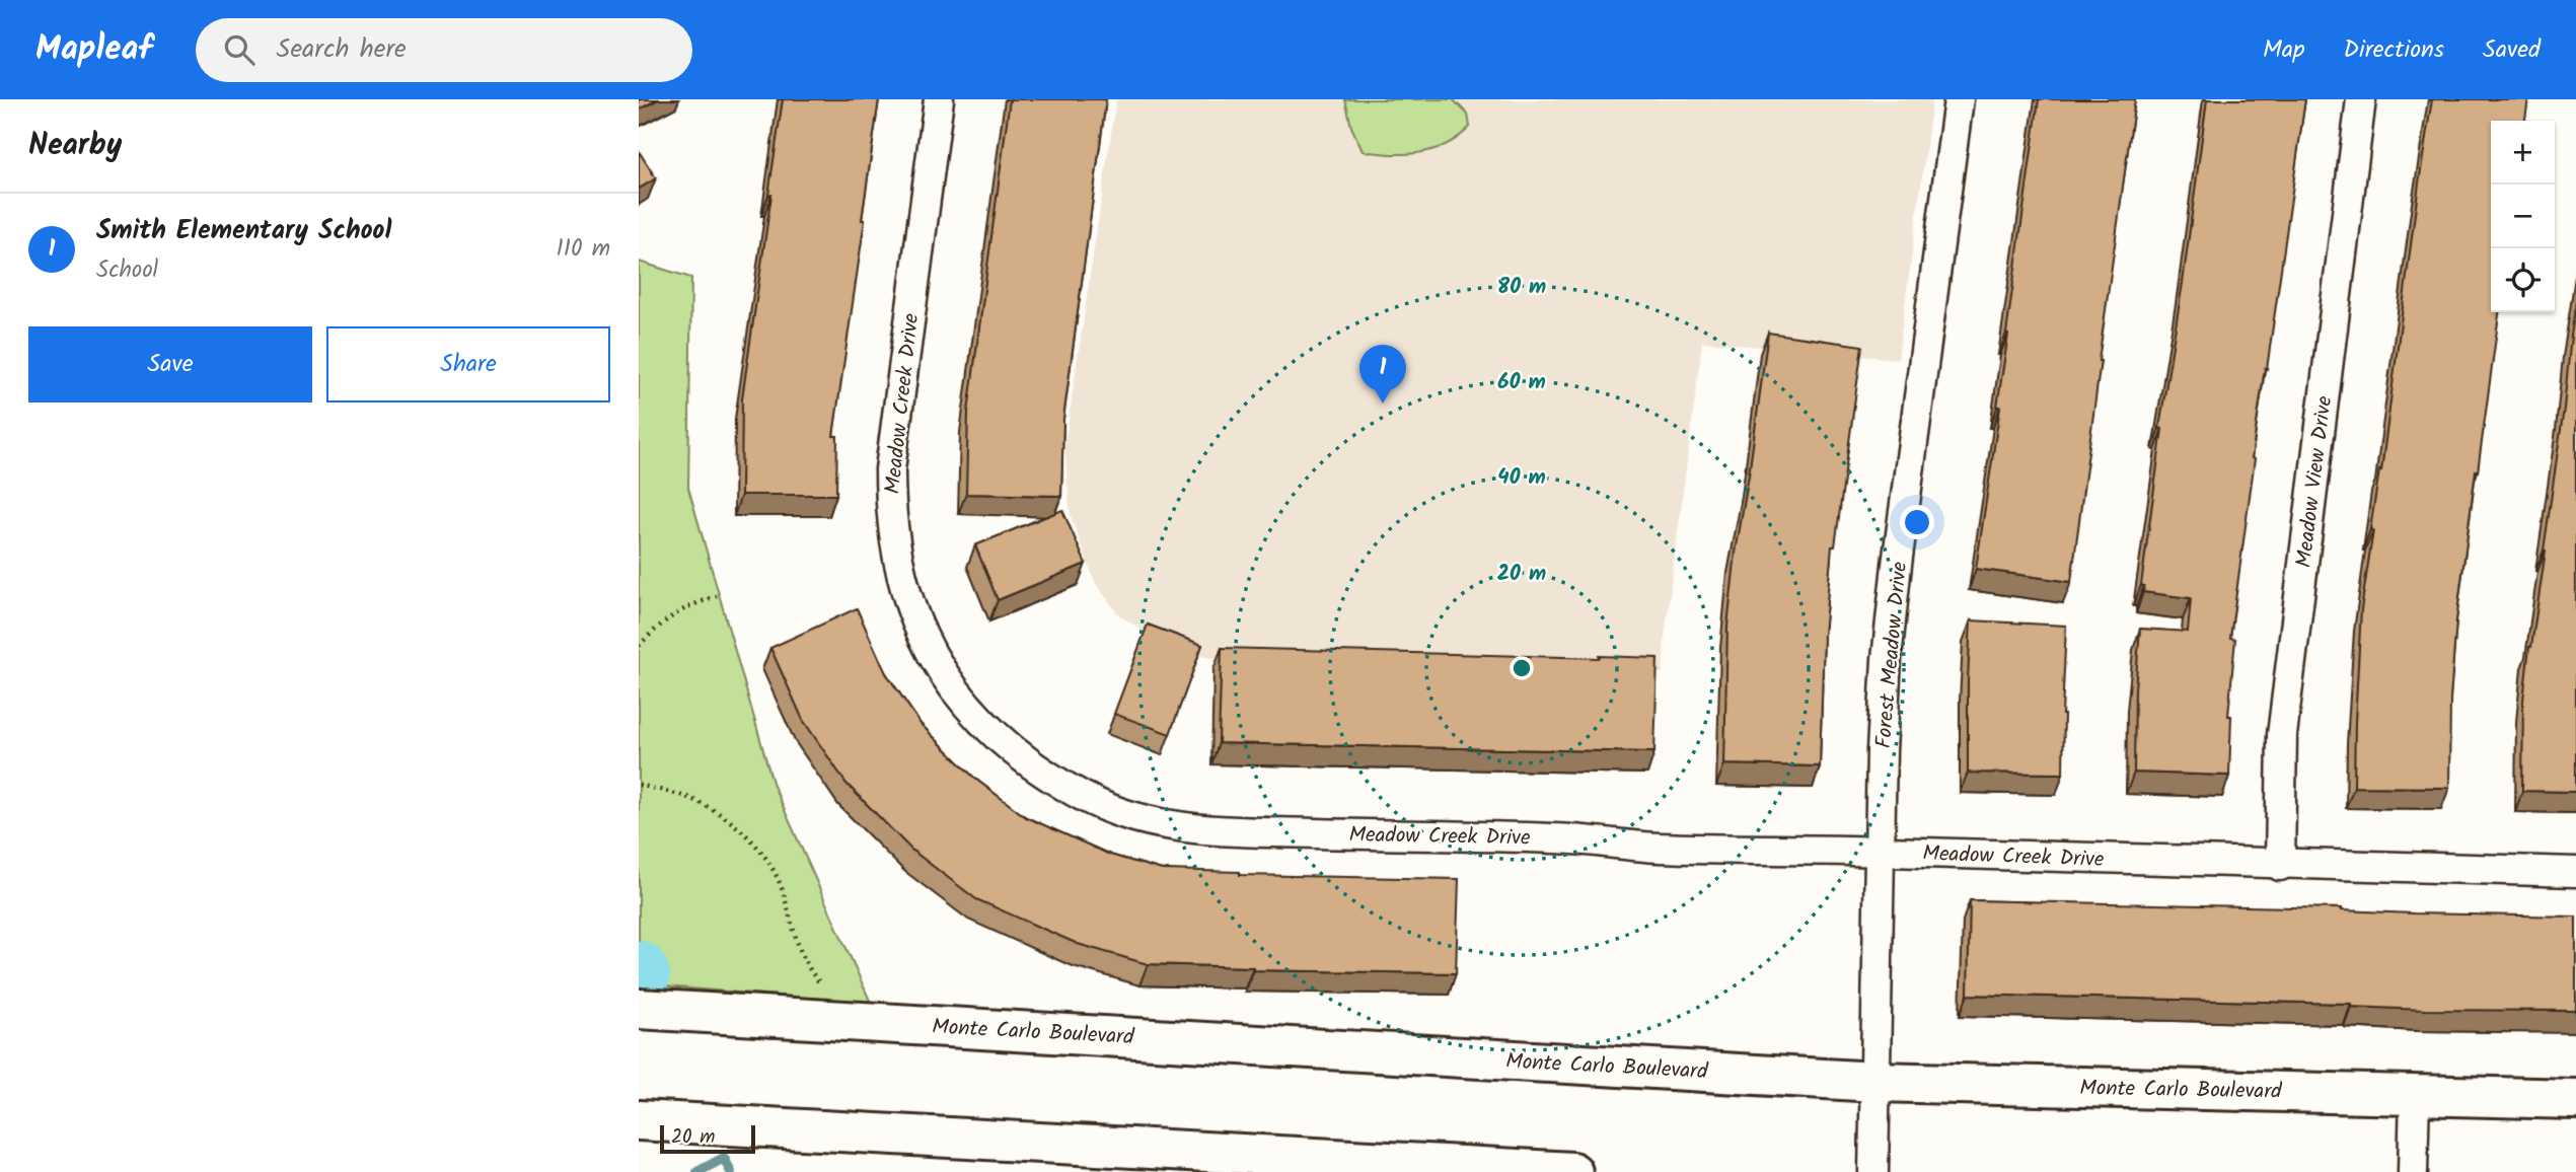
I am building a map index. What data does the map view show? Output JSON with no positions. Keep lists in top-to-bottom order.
{
  "streets": {
    "main road": ["Monte Carlo Boulevard"],
    "street": ["Meadow Creek Drive", "Meadow View Drive", "Forest Meadow Drive"]
  },
  "crossings": [
    ["Meadow Creek Drive", "Meadow View Drive"],
    ["Meadow Creek Drive", "Forest Meadow Drive"],
    ["Forest Meadow Drive", "Monte Carlo Boulevard"]
  ],
  "scale_bar": "20 m",
  "page": {
    "header": "Mapleaf",
    "search": "Search here",
    "nav": ["Map", "Directions", "Saved"],
    "heading": "Nearby",
    "map_buttons": ["+", "−"],
    "list": [
      {
        "mark": "1",
        "name": "Smith Elementary School",
        "note": "School",
        "value": "110 m"
      }
    ],
    "buttons": ["Save", "Share"],
    "pins": "1",
    "scale": "20 m"
  },
  "rings": [
    "80 m",
    "60 m",
    "40 m",
    "20 m"
  ]
}
